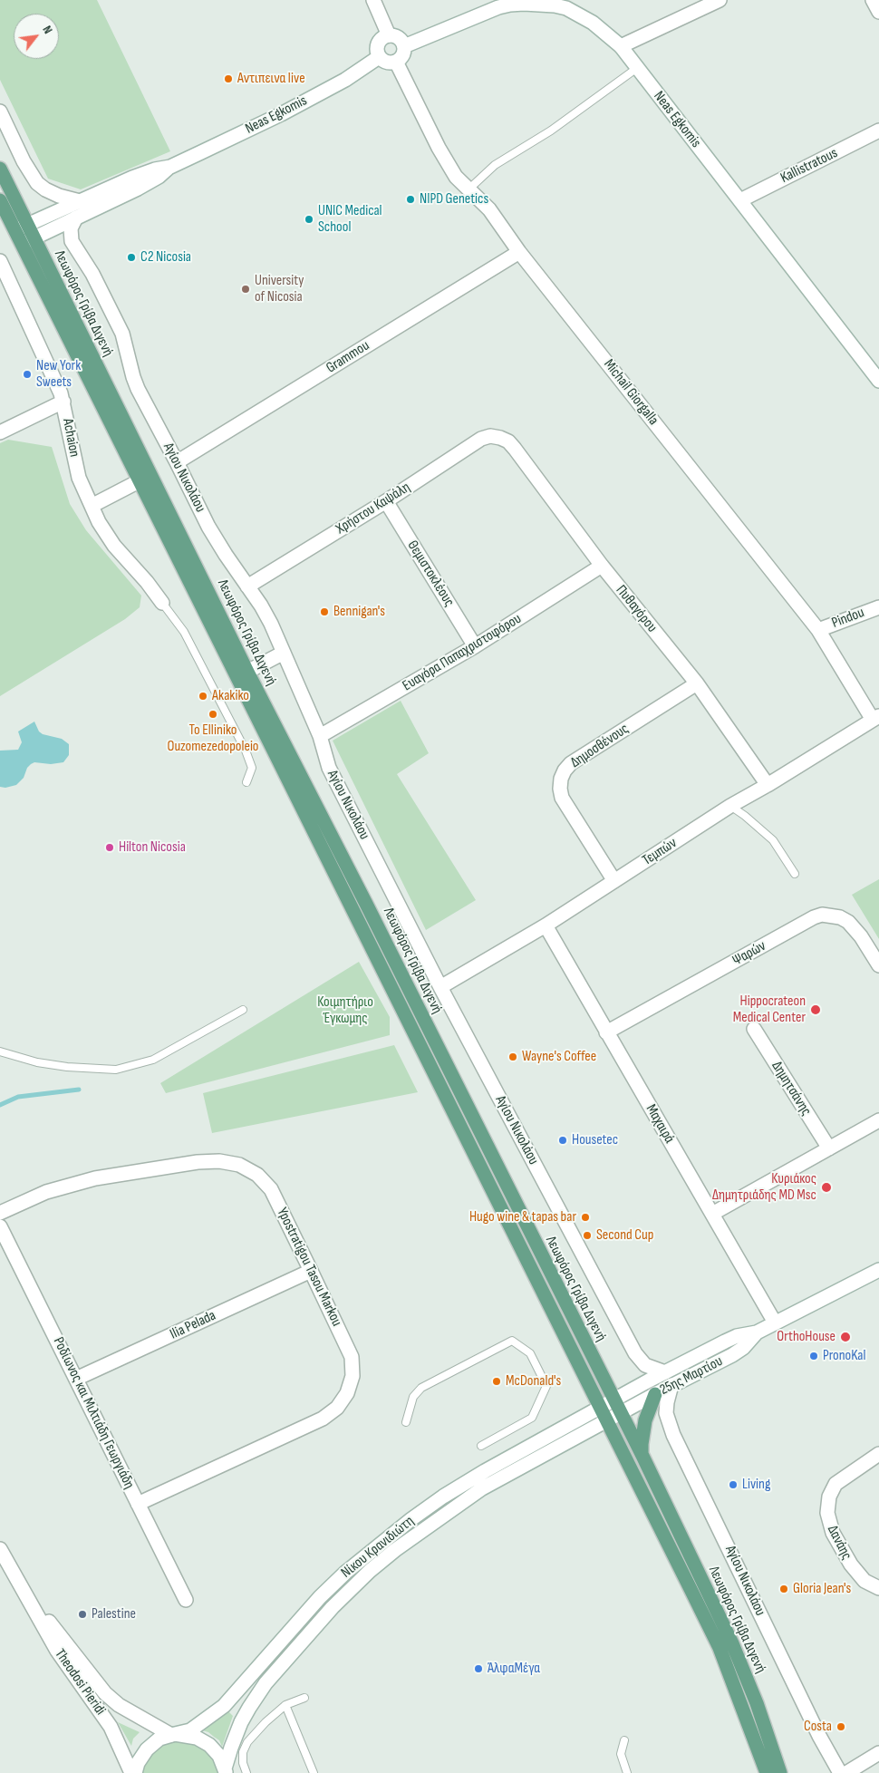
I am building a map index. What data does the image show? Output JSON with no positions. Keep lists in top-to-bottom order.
{
  "streets": {
    "main road": ["Λεωφόρος Γρίβα Διγενή"],
    "street": [
      "Neas Egkomis",
      "Kallistratous",
      "Grammou",
      "Michail Giorgalla",
      "Achaion",
      "Αγίου Νικολάου",
      "Χρήστου Καψάλη",
      "Θεμιστοκλέους",
      "Πυθαγόρου",
      "Pindou",
      "Ευαγόρα Παπαχριστοφόρου",
      "Δημοσθένους",
      "Τεμπών",
      "Ψαρών",
      "Δημητσάνης",
      "Μαχαιρά",
      "Ypostratigou Tasou Markou",
      "Ilia Pelada",
      "25ης Μαρτίου",
      "Ροδίωνος και Μιλτιάδη Γεωργιάδη",
      "Δανάης",
      "Νίκου Κρανιδιώτη",
      "Theodosi Pieridi"
    ]
  },
  "crossings": [
    ["Neas Egkomis", "Kallistratous"],
    ["Neas Egkomis", "Λεωφόρος Γρίβα Διγενή"],
    ["Neas Egkomis", "Michail Giorgalla"],
    ["Neas Egkomis", "Αγίου Νικολάου"],
    ["Λεωφόρος Γρίβα Διγενή", "25ης Μαρτίου"],
    ["Λεωφόρος Γρίβα Διγενή", "Νίκου Κρανιδιώτη"],
    ["Grammou", "Michail Giorgalla"],
    ["Grammou", "Αγίου Νικολάου"],
    ["Michail Giorgalla", "Pindou"],
    ["Michail Giorgalla", "Τεμπών"],
    ["Αγίου Νικολάου", "Χρήστου Καψάλη"],
    ["Αγίου Νικολάου", "Ευαγόρα Παπαχριστοφόρου"],
    ["Αγίου Νικολάου", "Τεμπών"],
    ["Αγίου Νικολάου", "25ης Μαρτίου"],
    ["Χρήστου Καψάλη", "Θεμιστοκλέους"],
    ["Χρήστου Καψάλη", "Πυθαγόρου"],
    ["Θεμιστοκλέους", "Ευαγόρα Παπαχριστοφόρου"],
    ["Πυθαγόρου", "Ευαγόρα Παπαχριστοφόρου"],
    ["Πυθαγόρου", "Δημοσθένους"],
    ["Πυθαγόρου", "Τεμπών"],
    ["Δημοσθένους", "Τεμπών"],
    ["Τεμπών", "Μαχαιρά"],
    ["Ψαρών", "Μαχαιρά"],
    ["Μαχαιρά", "25ης Μαρτίου"],
    ["Ypostratigou Tasou Markou", "Ilia Pelada"],
    ["Ypostratigou Tasou Markou", "Ροδίωνος και Μιλτιάδη Γεωργιάδη"],
    ["Ilia Pelada", "Ροδίωνος και Μιλτιάδη Γεωργιάδη"],
    ["25ης Μαρτίου", "Νίκου Κρανιδιώτη"],
    ["Νίκου Κρανιδιώτη", "Theodosi Pieridi"]
  ],
  "parks": ["Κοιμητήριο Έγκωμης"],
  "places": [
    "Αντιπεινα live",
    "NIPD Genetics",
    "UNIC Medical School",
    "C2 Nicosia",
    "University of Nicosia",
    "New York Sweets",
    "Bennigan's",
    "Akakiko",
    "To Elliniko Ouzomezedopoleio",
    "Hilton Nicosia",
    "Hippocrateon Medical Center",
    "Wayne's Coffee",
    "Housetec",
    "Κυριάκος Δημητριάδης MD Msc",
    "Hugo wine & tapas bar",
    "Second Cup",
    "OrthoHouse",
    "PronoKal",
    "McDonald's",
    "Living",
    "Gloria Jean's",
    "Palestine",
    "ΆλφαΜέγα",
    "Costa"
  ],
  "north": "top right"
}
